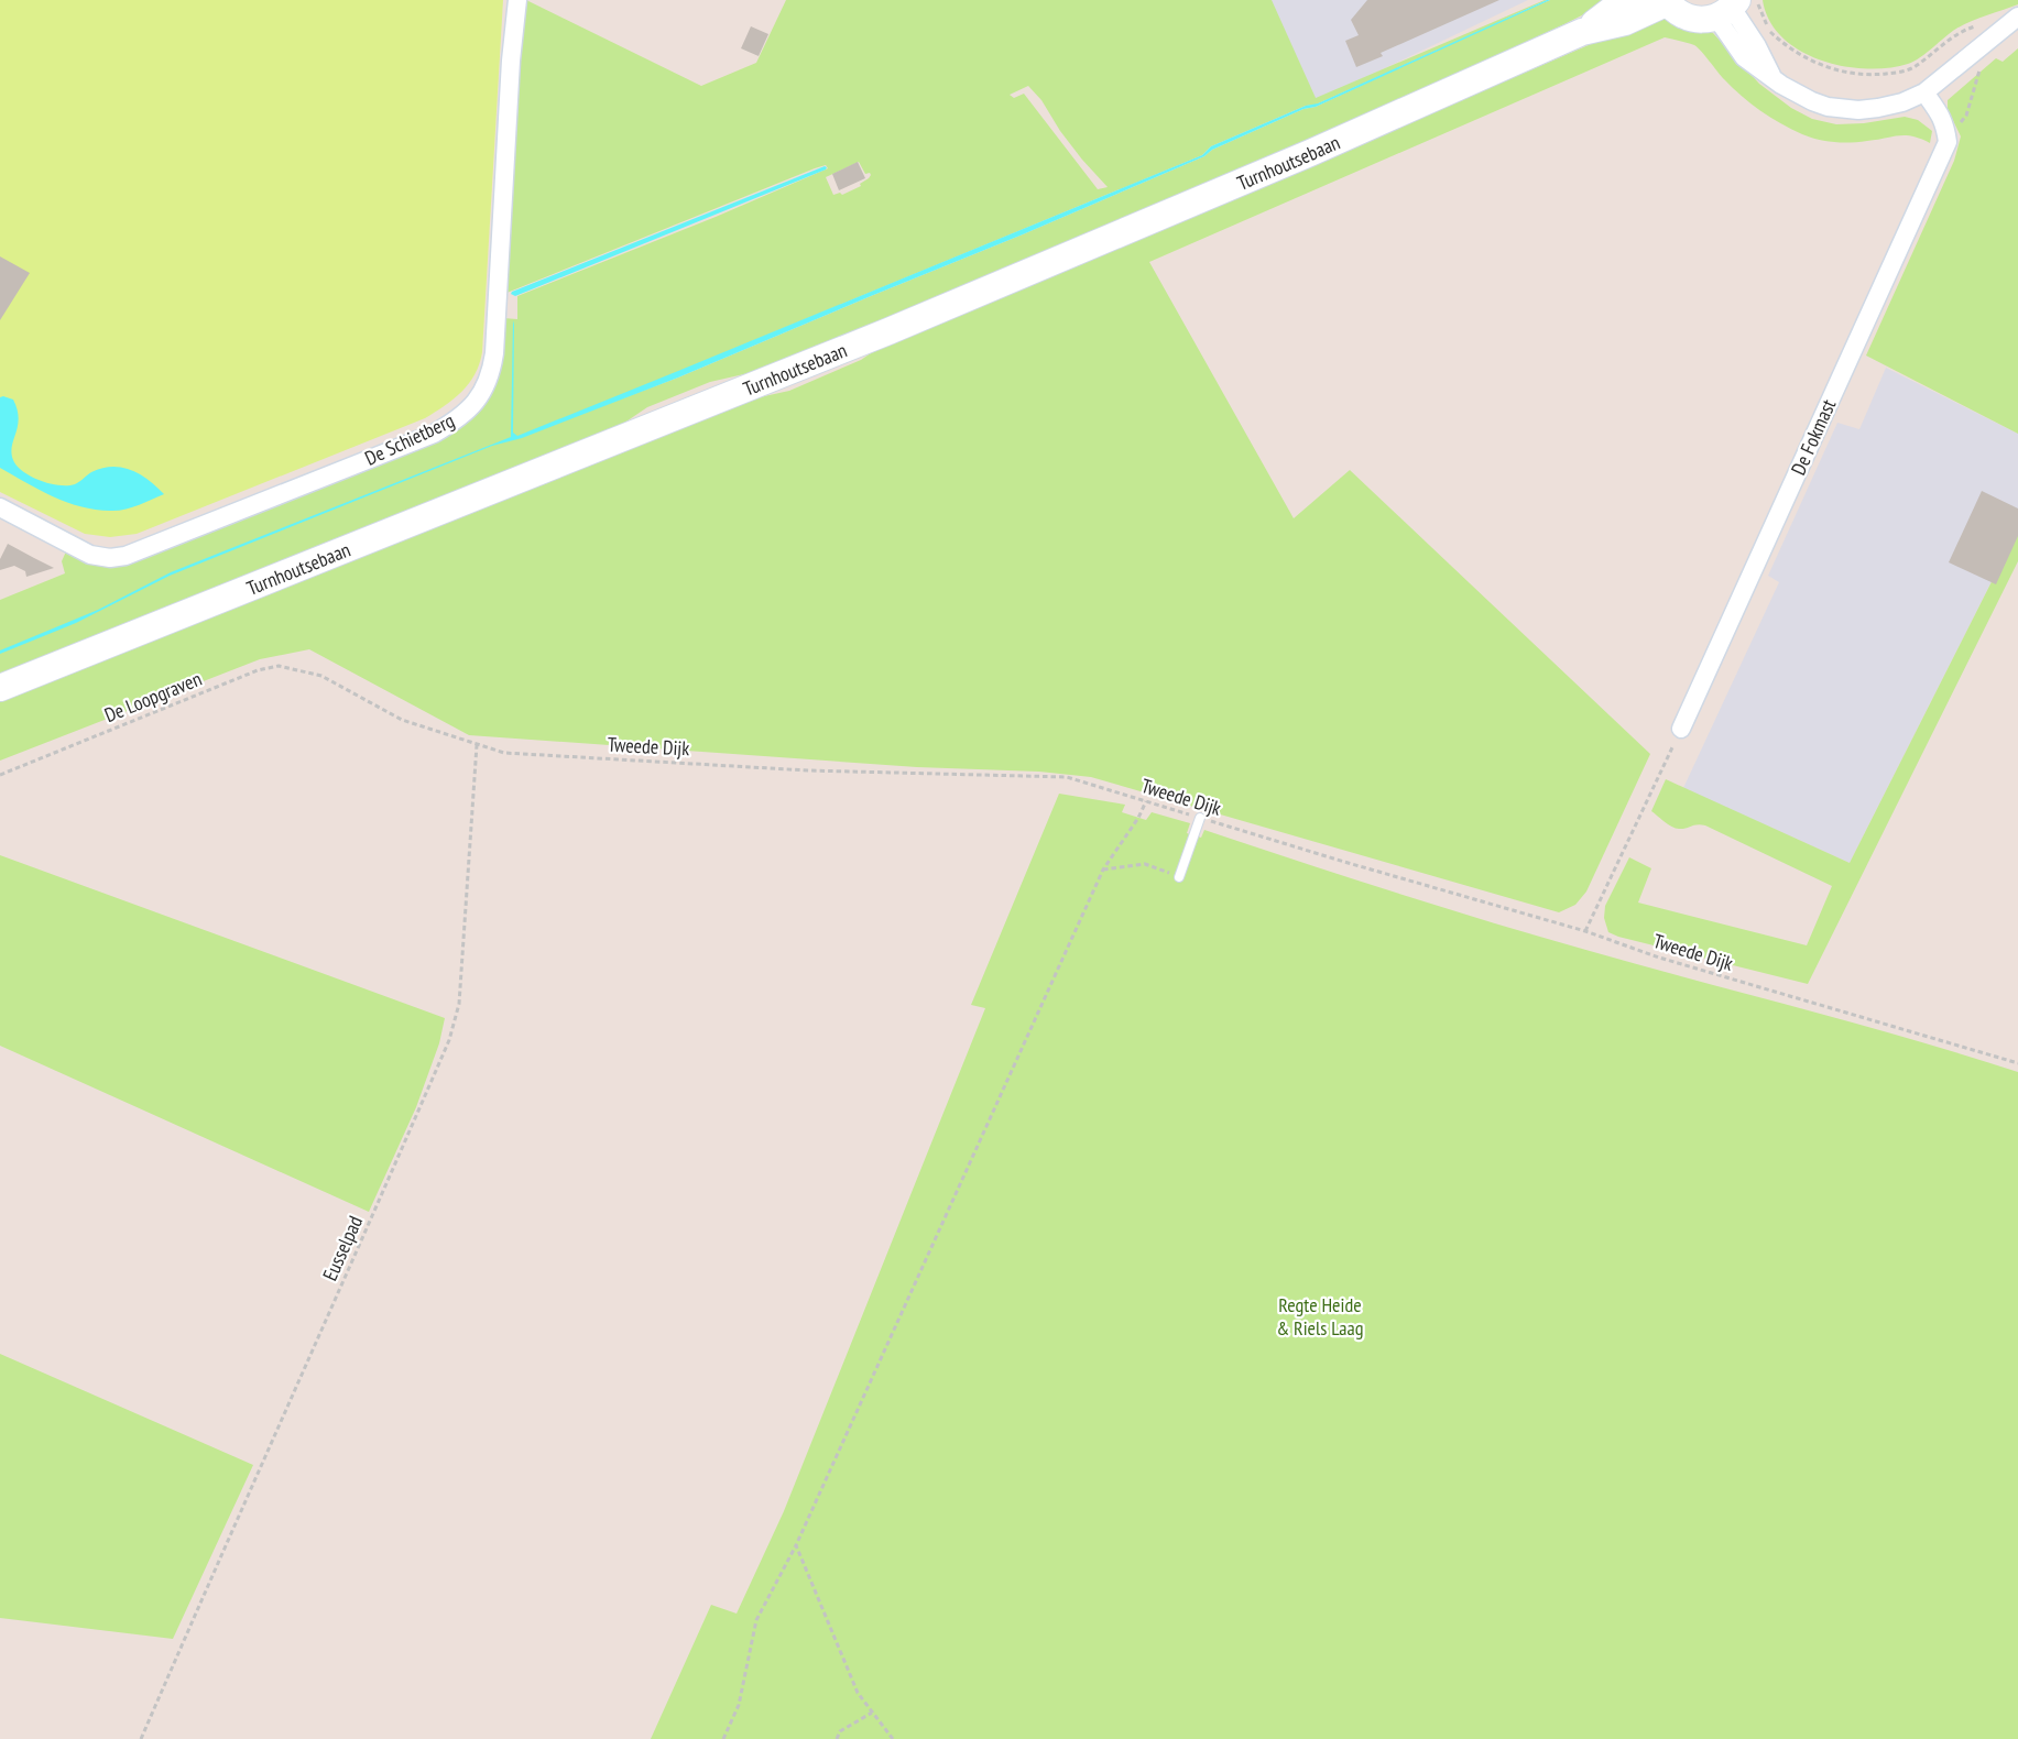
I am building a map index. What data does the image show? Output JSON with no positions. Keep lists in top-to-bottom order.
{
  "streets": {
    "main road": ["Turnhoutsebaan"],
    "street": ["De Fokmast", "De Schietberg"],
    "path": ["De Loopgraven", "Tweede Dijk", "Eusselpad"]
  },
  "crossings": [
    ["De Loopgraven", "Tweede Dijk"],
    ["Tweede Dijk", "Eusselpad"]
  ],
  "parks": ["Regte Heide & Riels Laag"]
}
